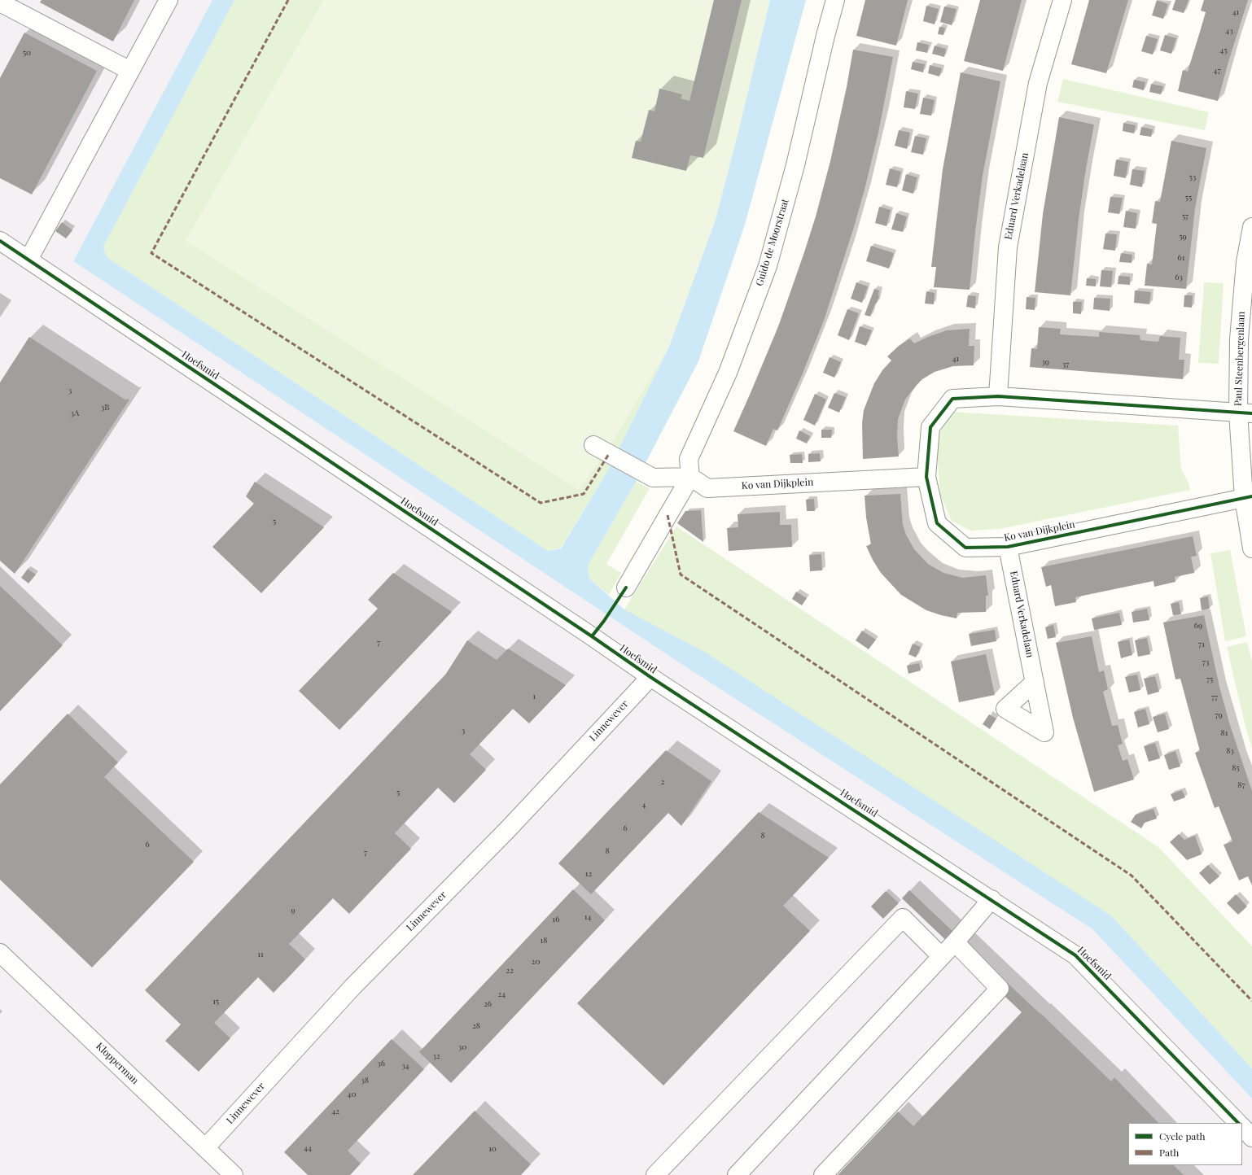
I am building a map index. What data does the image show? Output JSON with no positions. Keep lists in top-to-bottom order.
{
  "streets": {
    "street": [
      "Eduard Verkadelaan",
      "Guido de Moorstraat",
      "Paul Steenbergenlaan",
      "Hoefsmid",
      "Ko van Dijkplein",
      "Linnewever",
      "Klopperman"
    ]
  },
  "crossings": [
    ["Eduard Verkadelaan", "Ko van Dijkplein"],
    ["Guido de Moorstraat", "Ko van Dijkplein"],
    ["Paul Steenbergenlaan", "Ko van Dijkplein"],
    ["Hoefsmid", "Linnewever"],
    ["Linnewever", "Klopperman"]
  ],
  "house_numbers": [
    "41",
    "43",
    "45",
    "50",
    "47",
    "53",
    "55",
    "57",
    "59",
    "61",
    "63",
    "41",
    "39",
    "37",
    "3",
    "3B",
    "3A",
    "5",
    "69",
    "7",
    "71",
    "73",
    "75",
    "1",
    "77",
    "79",
    "3",
    "81",
    "83",
    "85",
    "2",
    "87",
    "5",
    "4",
    "6",
    "8",
    "6",
    "8",
    "7",
    "12",
    "9",
    "14",
    "16",
    "18",
    "11",
    "20",
    "22",
    "24",
    "15",
    "26",
    "28",
    "30",
    "32",
    "36",
    "34",
    "38",
    "40",
    "42",
    "44",
    "10"
  ],
  "legend": ["Cycle path", "Path"]
}
